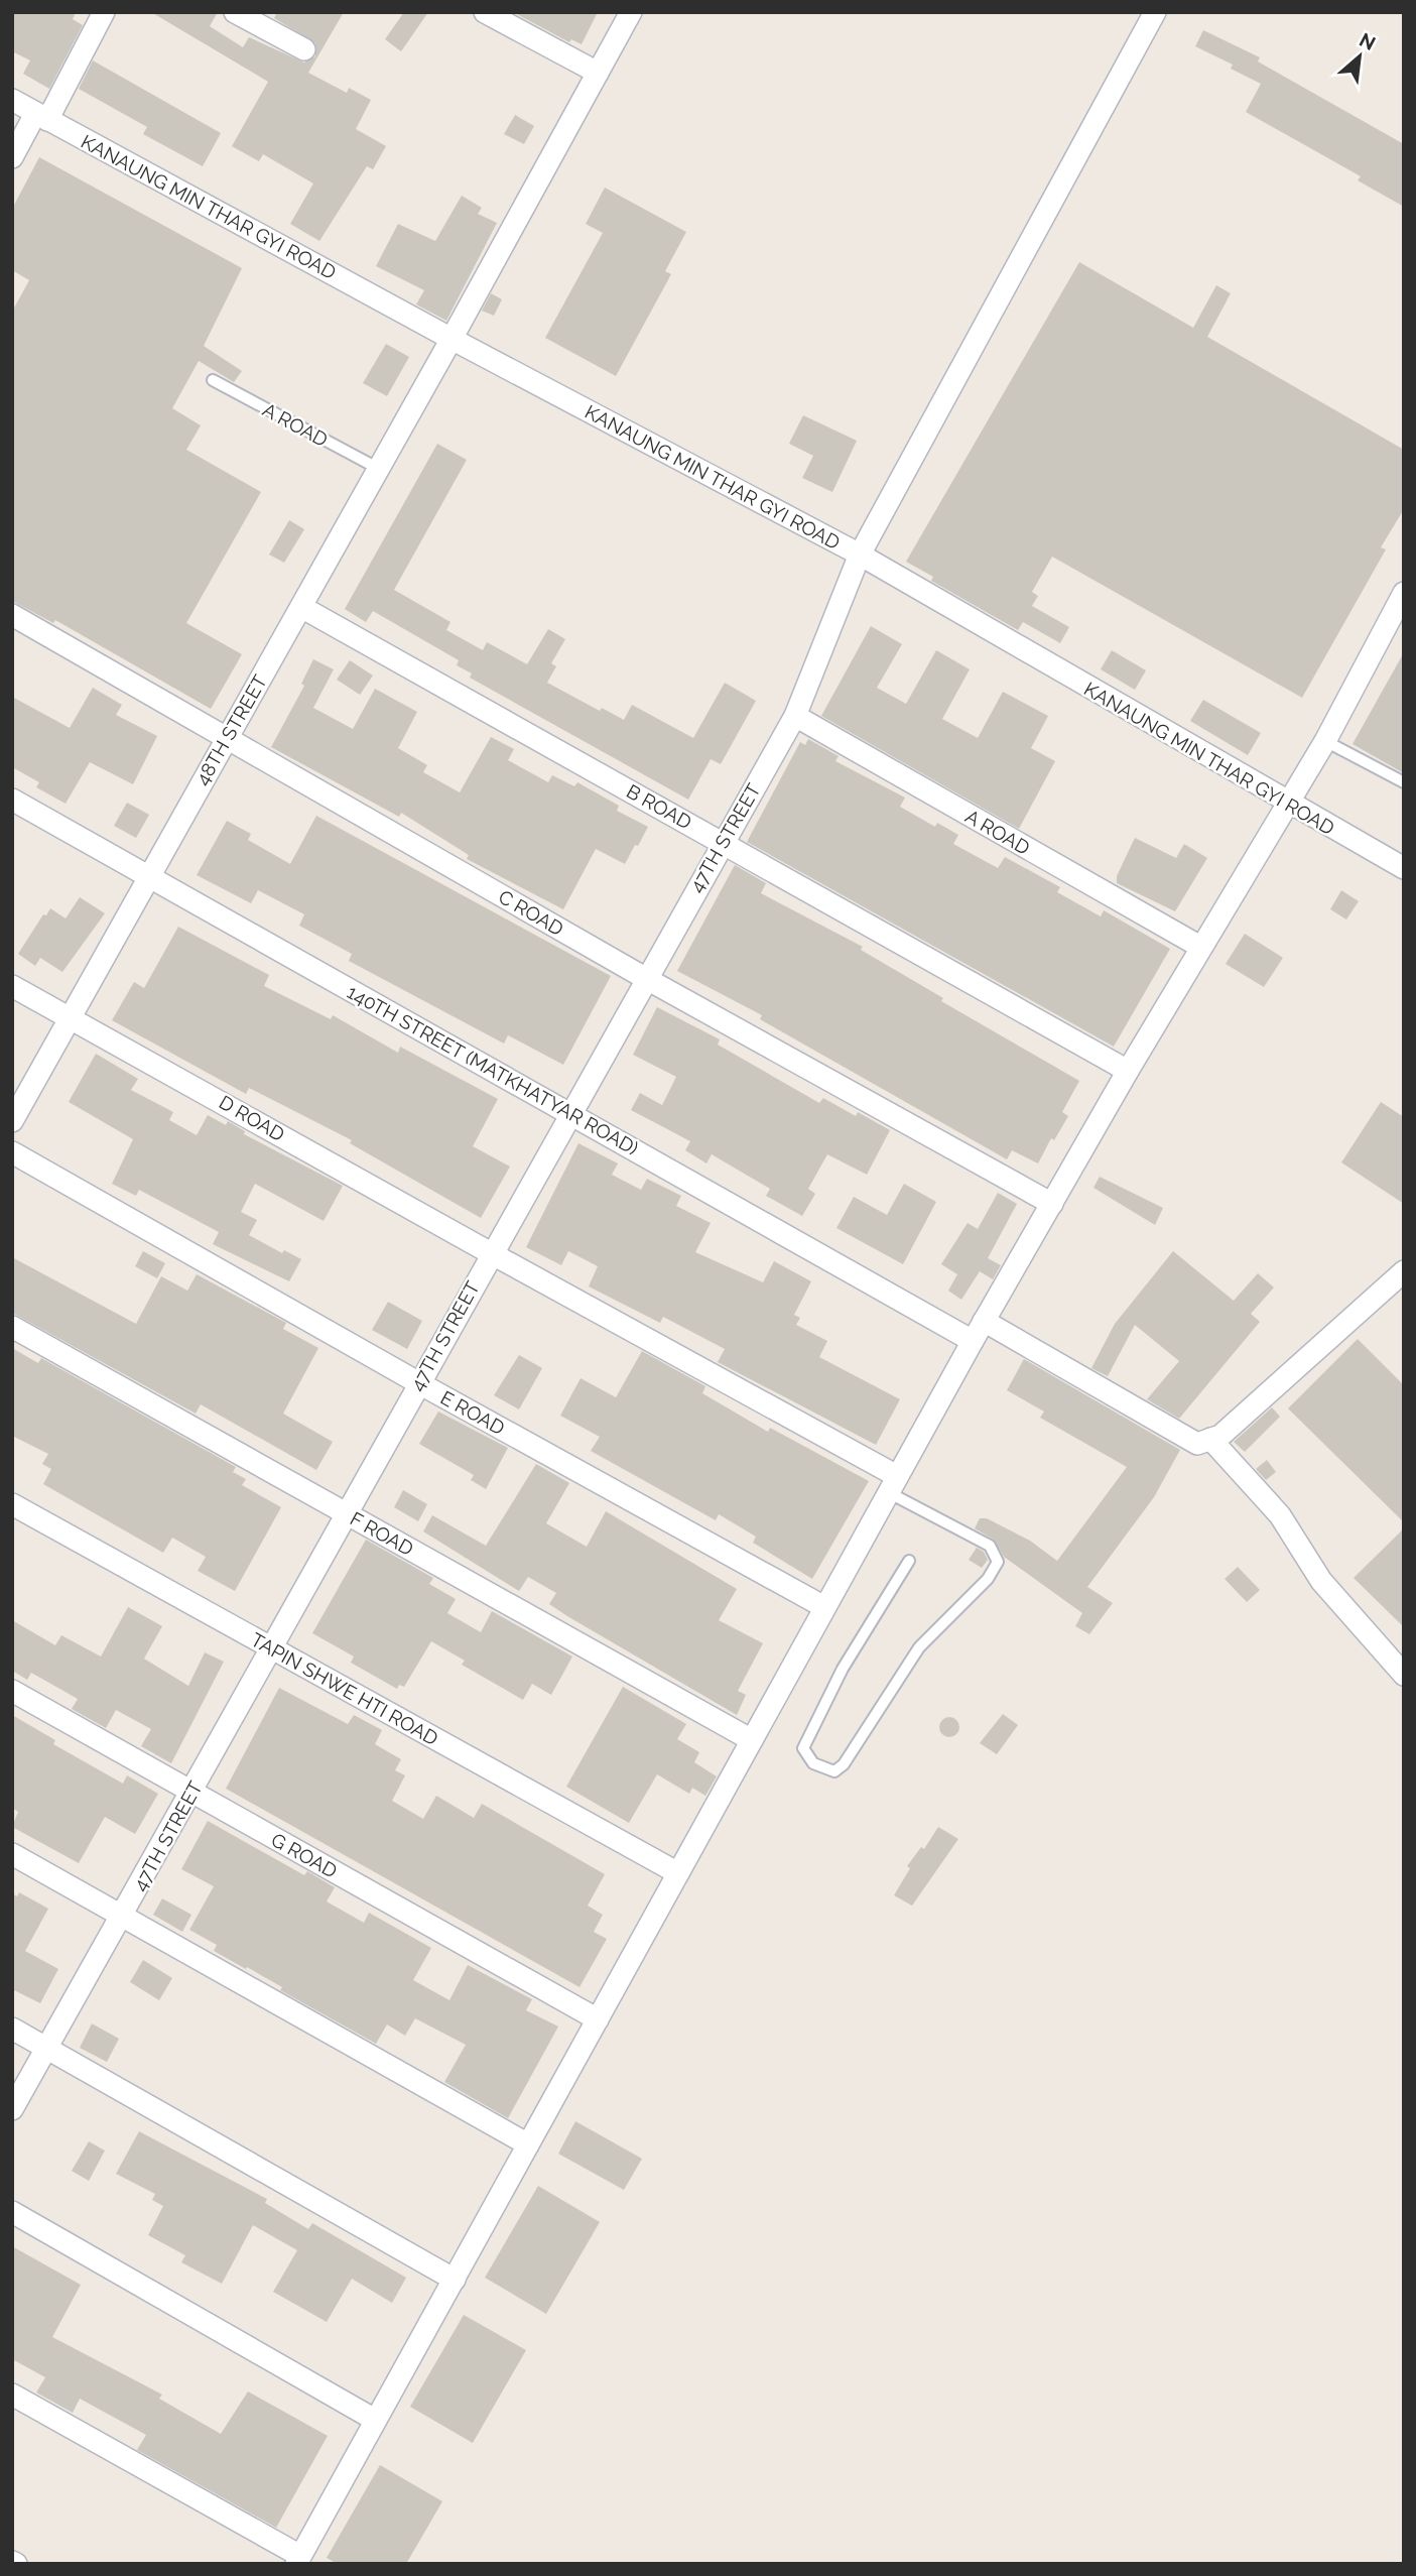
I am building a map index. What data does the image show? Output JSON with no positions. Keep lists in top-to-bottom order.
{
  "streets": {
    "street": [
      "KANAUNG MIN THAR GYI ROAD",
      "A ROAD",
      "48TH STREET",
      "B ROAD",
      "47TH STREET",
      "C ROAD",
      "140TH STREET (MATKHATYAR ROAD)",
      "D ROAD",
      "E ROAD",
      "F ROAD",
      "TAPIN SHWE HTI ROAD",
      "G ROAD"
    ]
  },
  "crossings": [
    ["KANAUNG MIN THAR GYI ROAD", "48TH STREET"],
    ["KANAUNG MIN THAR GYI ROAD", "47TH STREET"],
    ["A ROAD", "48TH STREET"],
    ["A ROAD", "47TH STREET"],
    ["48TH STREET", "B ROAD"],
    ["48TH STREET", "C ROAD"],
    ["48TH STREET", "140TH STREET (MATKHATYAR ROAD)"],
    ["48TH STREET", "D ROAD"],
    ["B ROAD", "47TH STREET"],
    ["47TH STREET", "C ROAD"],
    ["47TH STREET", "140TH STREET (MATKHATYAR ROAD)"],
    ["47TH STREET", "D ROAD"],
    ["47TH STREET", "E ROAD"],
    ["47TH STREET", "F ROAD"],
    ["47TH STREET", "TAPIN SHWE HTI ROAD"],
    ["47TH STREET", "G ROAD"]
  ],
  "north": "top right"
}
